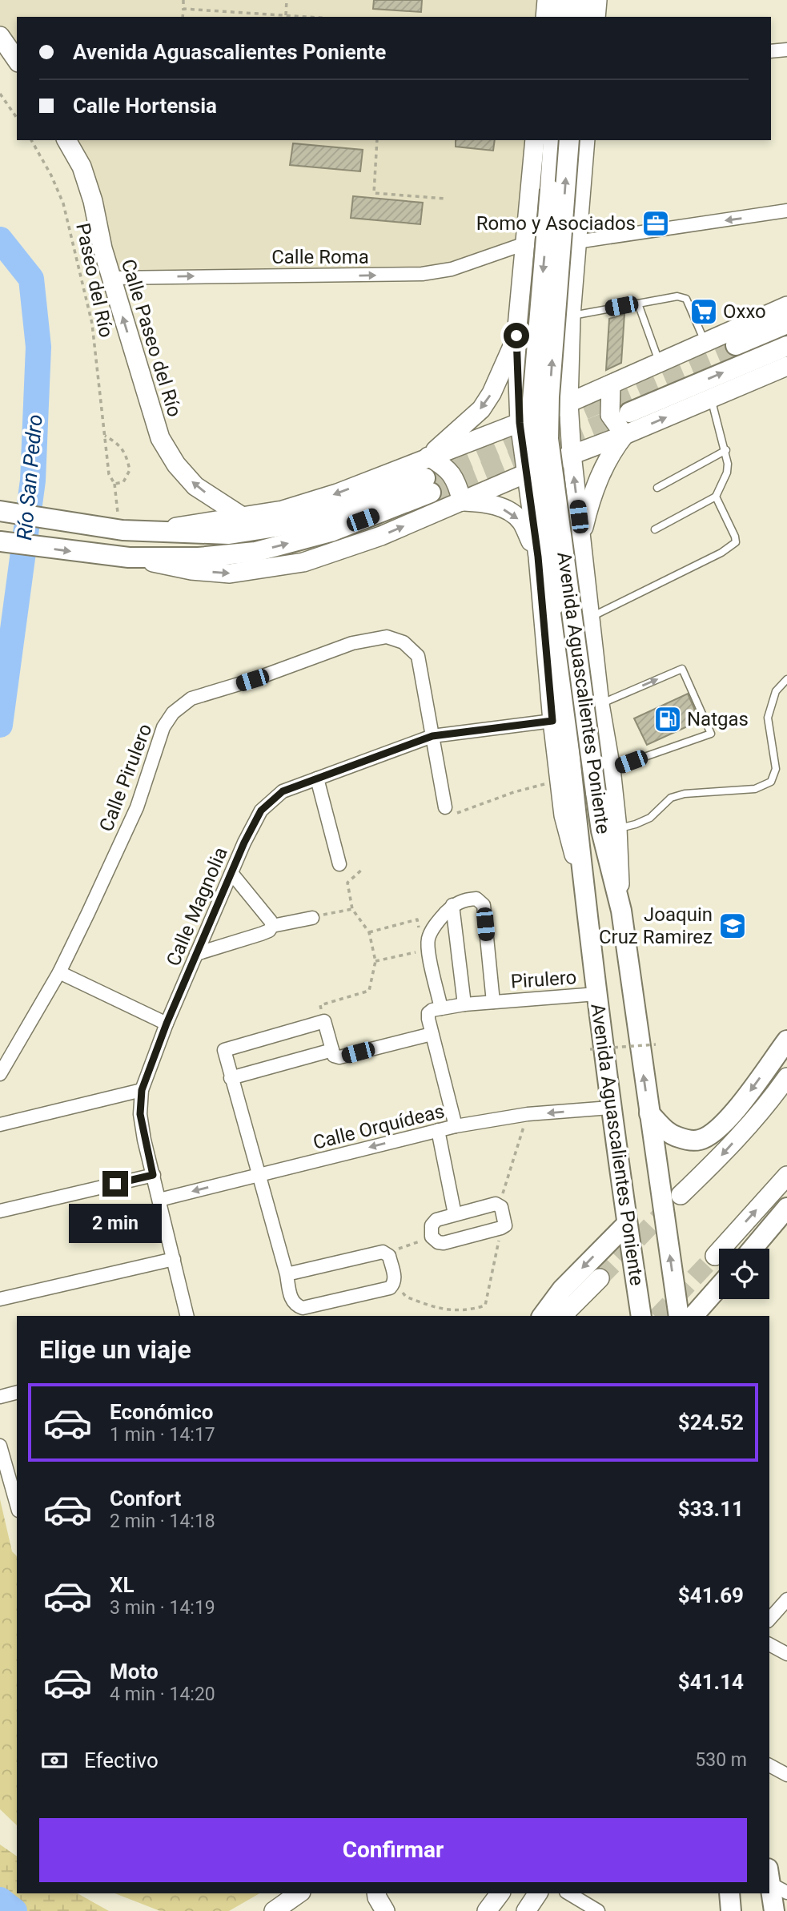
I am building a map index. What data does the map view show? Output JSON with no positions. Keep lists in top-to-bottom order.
{
  "streets": {
    "main road": ["Avenida Aguascalientes Poniente"],
    "street": [
      "Calle Roma",
      "Calle Paseo del Río",
      "Calle Pirulero",
      "Calle Magnolia",
      "Pirulero",
      "Calle Orquídeas"
    ],
    "path": ["Paseo del Río"]
  },
  "crossings": [
    ["Calle Roma", "Calle Paseo del Río"],
    ["Calle Roma", "Avenida Aguascalientes Poniente"],
    ["Avenida Aguascalientes Poniente", "Calle Magnolia"],
    ["Avenida Aguascalientes Poniente", "Pirulero"],
    ["Avenida Aguascalientes Poniente", "Calle Orquídeas"],
    ["Calle Pirulero", "Calle Magnolia"],
    ["Calle Magnolia", "Calle Orquídeas"]
  ],
  "one_way": ["Calle Roma", "Calle Paseo del Río"],
  "water": ["Río San Pedro"],
  "places": {
    "office": ["Romo y Asociados"],
    "supermarket": ["Oxxo"],
    "fuel station": ["Natgas"],
    "school or university": ["Joaquin Cruz Ramirez"]
  },
  "page": {
    "banner": ["Avenida Aguascalientes Poniente", "Calle Hortensia"],
    "bubble": "2 min",
    "heading": "Elige un viaje",
    "list": [
      {
        "name": "Económico",
        "note": "1 min · 14:17",
        "value": "$24.52"
      },
      {
        "name": "Confort",
        "note": "2 min · 14:18",
        "value": "$33.11"
      },
      {
        "name": "XL",
        "note": "3 min · 14:19",
        "value": "$41.69"
      },
      {
        "name": "Moto",
        "note": "4 min · 14:20",
        "value": "$41.14"
      }
    ],
    "pay": ["Efectivo", "530 m"],
    "buttons": "Confirmar"
  }
}
